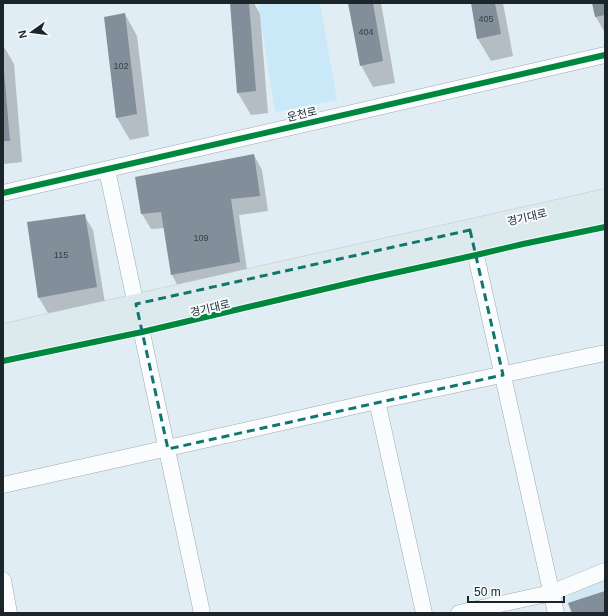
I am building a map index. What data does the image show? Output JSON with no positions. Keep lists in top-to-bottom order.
{
  "streets": {
    "main road": ["경기대로"],
    "street": ["운천로"]
  },
  "house_numbers": [
    "405",
    "404",
    "102",
    "109",
    "115"
  ],
  "scale_bar": "50 m",
  "north": "left"
}
